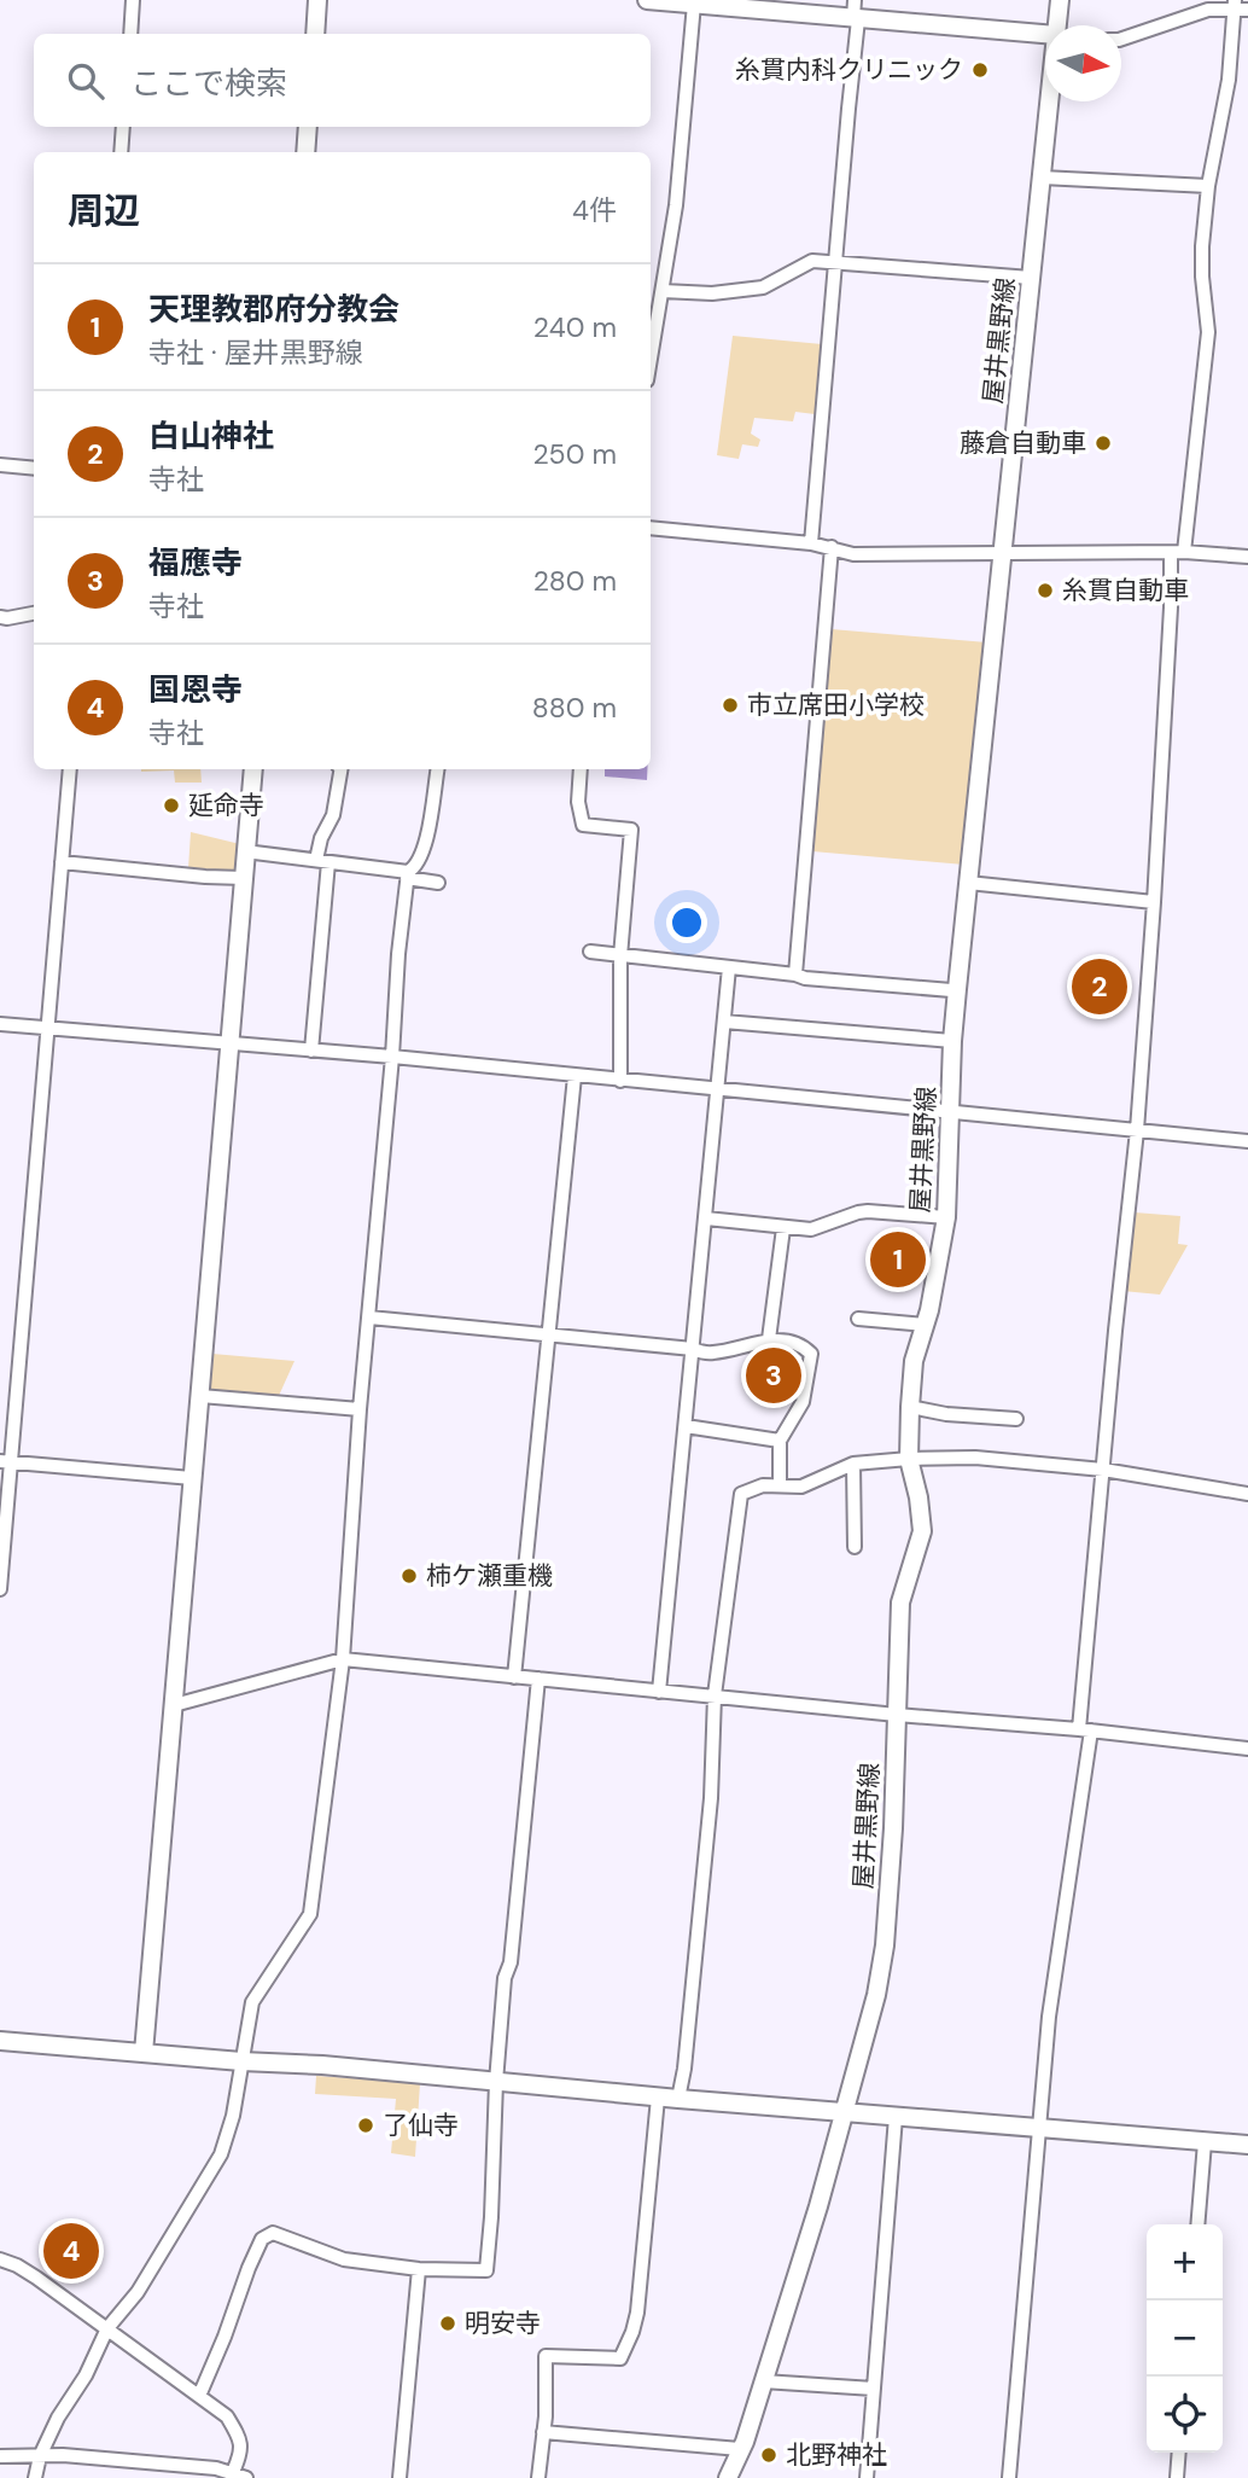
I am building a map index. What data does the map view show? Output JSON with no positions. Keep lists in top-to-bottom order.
{
  "streets": {
    "street": ["屋井黒野線"]
  },
  "places": [
    "糸貫内科クリニック",
    "藤倉自動車",
    "糸貫自動車",
    "市立席田小学校",
    "延命寺",
    "柿ケ瀬重機",
    "了仙寺",
    "明安寺",
    "北野神社"
  ],
  "north": "right",
  "page": {
    "search": "ここで検索",
    "heading": ["周辺", "4件"],
    "list": [
      {
        "mark": "1",
        "name": "天理教郡府分教会",
        "note": "寺社 · 屋井黒野線",
        "value": "240 m"
      },
      {
        "mark": "2",
        "name": "白山神社",
        "note": "寺社",
        "value": "250 m"
      },
      {
        "mark": "3",
        "name": "福應寺",
        "note": "寺社",
        "value": "280 m"
      },
      {
        "mark": "4",
        "name": "国恩寺",
        "note": "寺社",
        "value": "880 m"
      }
    ],
    "pins": [
      "2",
      "1",
      "3",
      "4"
    ],
    "map_buttons": ["+", "−"]
  }
}
